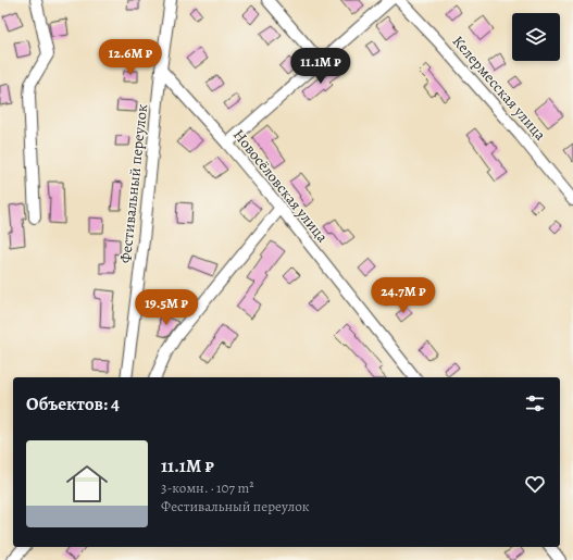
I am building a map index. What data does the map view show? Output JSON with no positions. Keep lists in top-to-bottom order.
{
  "streets": {
    "street": ["Келермесская улица", "Фестивальный переулок", "Новосёловская улица"]
  },
  "crossings": [
    ["Фестивальный переулок", "Новосёловская улица"]
  ],
  "page": {
    "price": [
      "12.6M ₽",
      "11.1M ₽",
      "24.7M ₽",
      "19.5M ₽"
    ],
    "heading": "Объектов: 4",
    "list": [
      {
        "name": "11.1M ₽",
        "note": "3-комн. · 107 m² · Фестивальный переулок"
      }
    ]
  }
}
